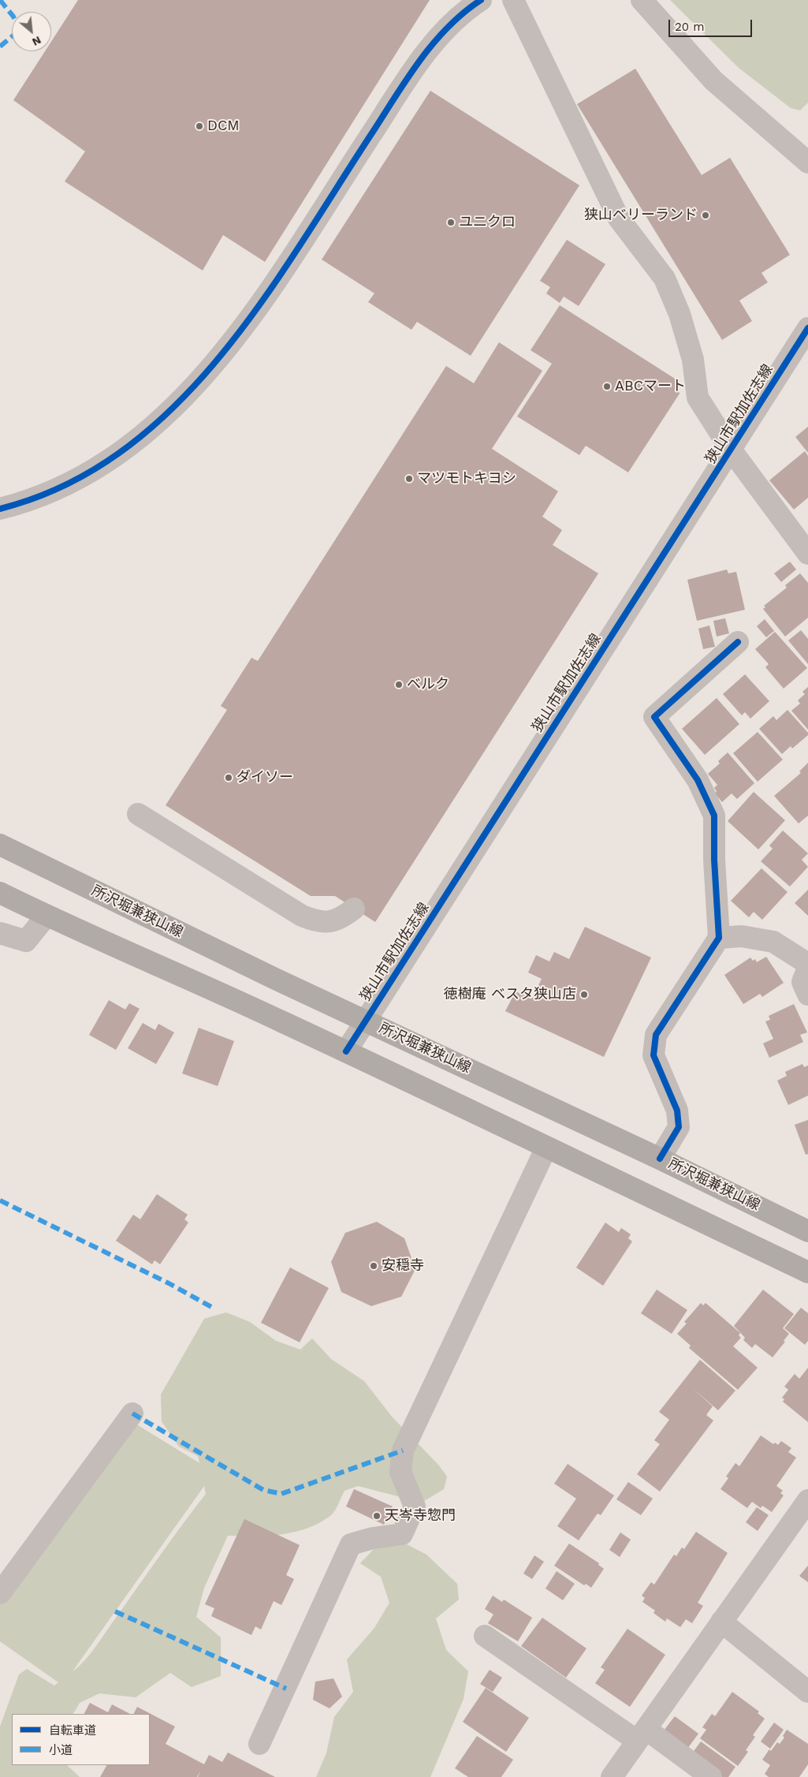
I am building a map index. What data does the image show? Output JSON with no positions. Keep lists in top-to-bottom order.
{
  "streets": {
    "main road": ["所沢堀兼狭山線"],
    "street": ["狭山市駅加佐志線"]
  },
  "crossings": [
    ["狭山市駅加佐志線", "所沢堀兼狭山線"]
  ],
  "places": [
    "DCM",
    "狭山ベリーランド",
    "ユニクロ",
    "ABCマート",
    "マツモトキヨシ",
    "ベルク",
    "ダイソー",
    "徳樹庵 ベスタ狭山店",
    "安穏寺",
    "天岑寺惣門"
  ],
  "legend": ["自転車道", "小道"],
  "scale_bar": "20 m",
  "north": "bottom right"
}
